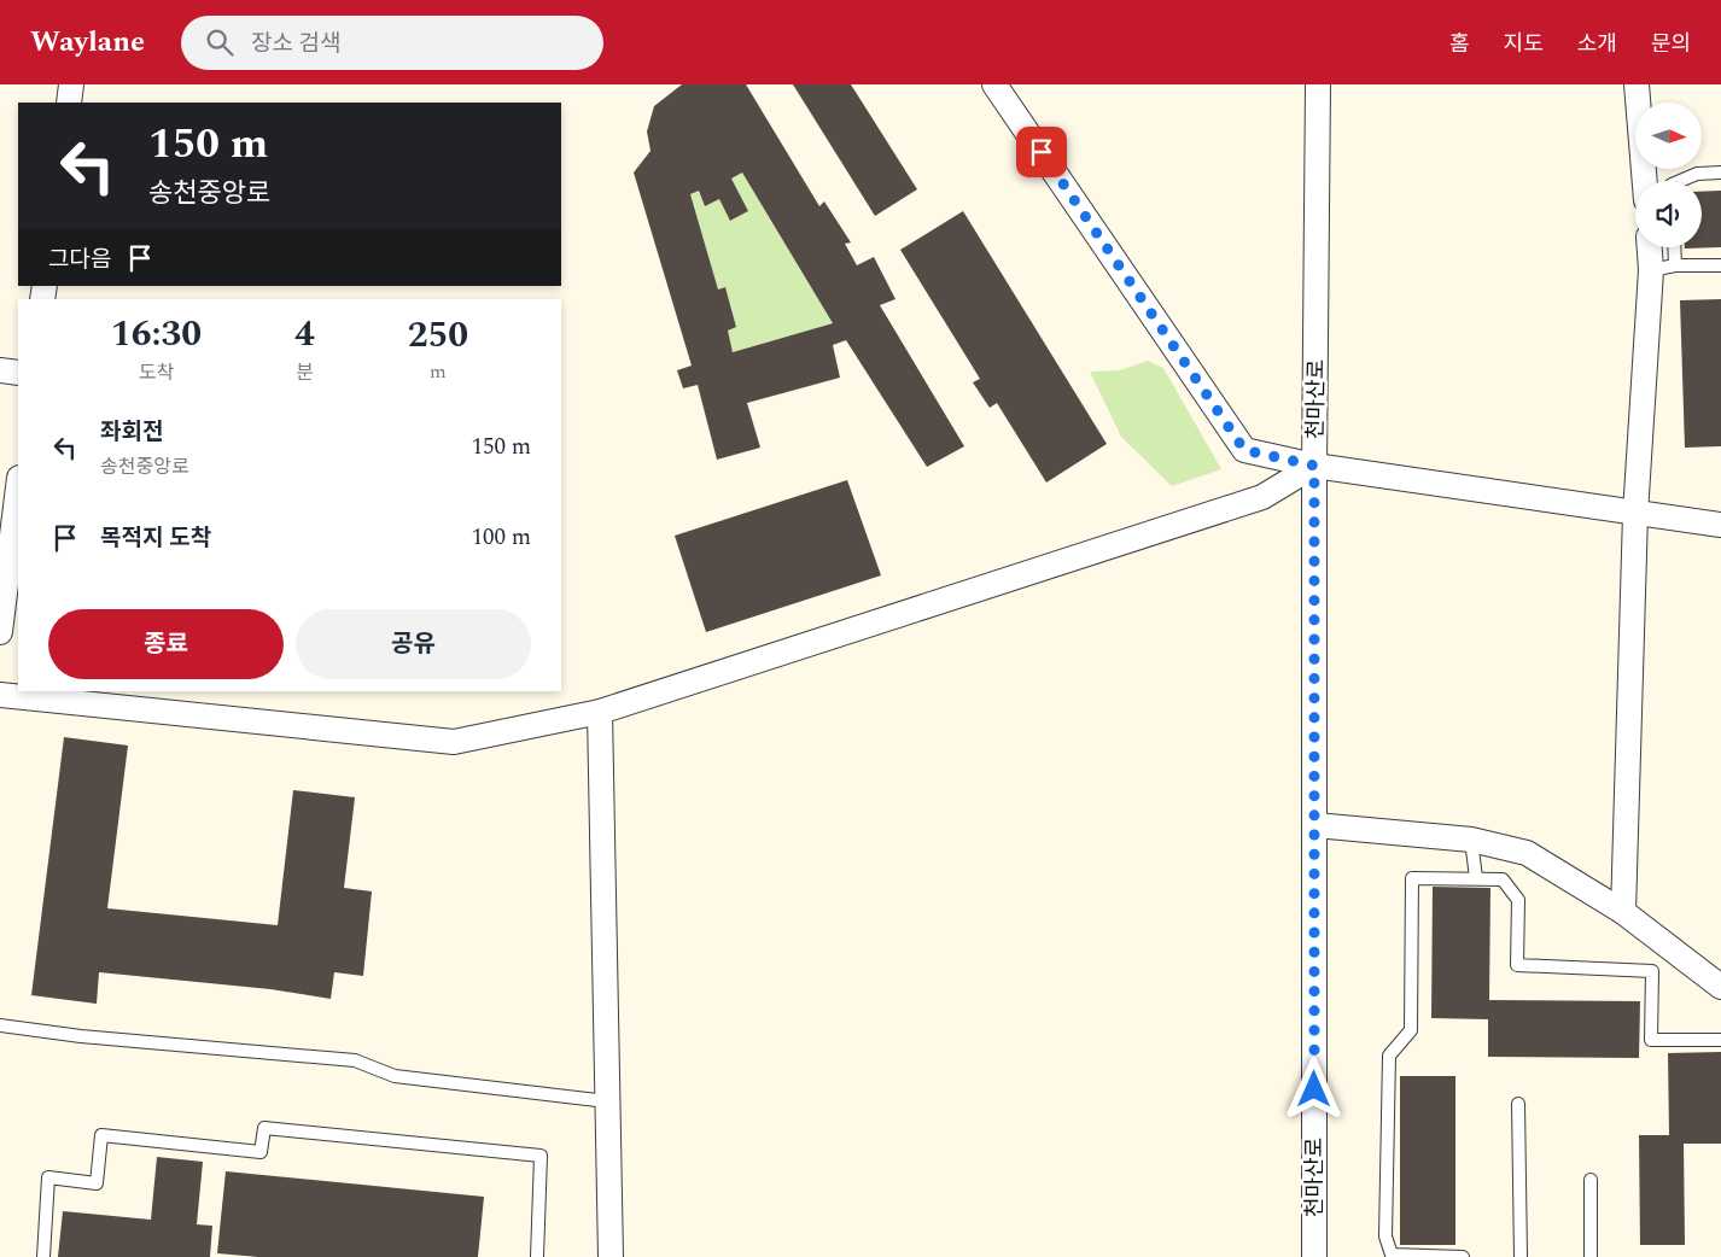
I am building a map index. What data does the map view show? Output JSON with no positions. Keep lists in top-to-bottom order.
{
  "streets": {
    "street": ["천마산로"]
  },
  "north": "right",
  "page": {
    "header": "Waylane",
    "search": "장소 검색",
    "nav": [
      "홈",
      "지도",
      "소개",
      "문의"
    ],
    "turn": ["150 m", "송천중앙로"],
    "then": "그다음",
    "eta": [
      "16:30",
      "도착",
      "4",
      "분",
      "250",
      "m"
    ],
    "list": [
      {
        "name": "좌회전",
        "note": "송천중앙로",
        "value": "150 m"
      },
      {
        "name": "목적지 도착",
        "value": "100 m"
      }
    ],
    "buttons": ["종료", "공유"]
  }
}
